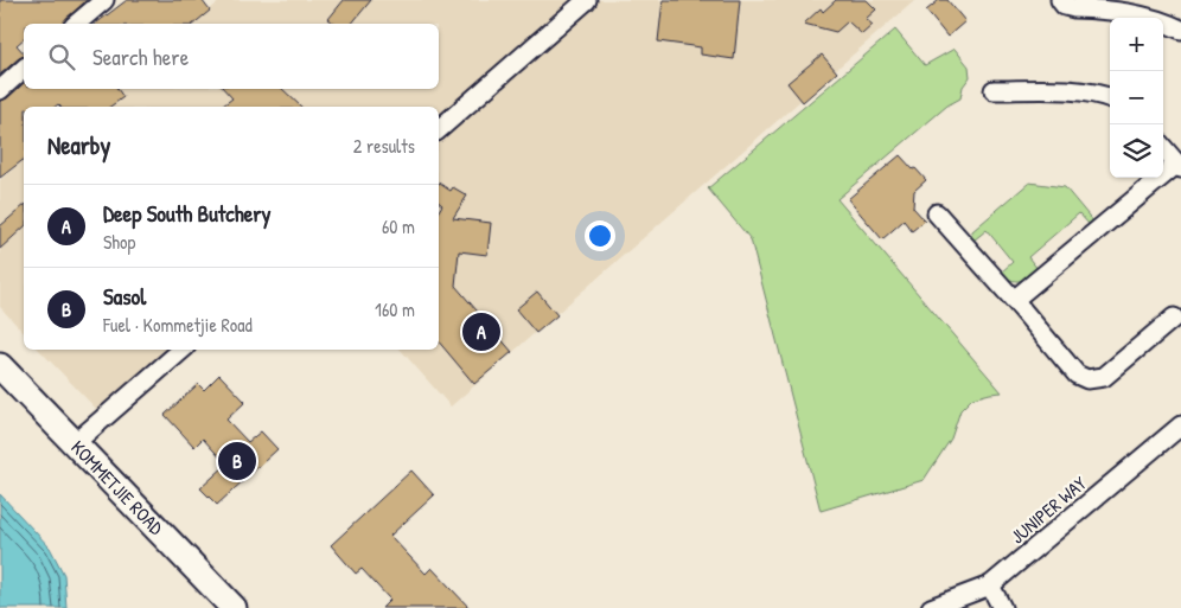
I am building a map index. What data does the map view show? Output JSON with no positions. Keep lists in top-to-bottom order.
{
  "streets": {
    "main road": ["KOMMETJIE ROAD"],
    "street": ["JUNIPER WAY"]
  },
  "page": {
    "map_buttons": ["+", "−"],
    "search": "Search here",
    "heading": ["Nearby", "2 results"],
    "list": [
      {
        "mark": "A",
        "name": "Deep South Butchery",
        "note": "Shop",
        "value": "60 m"
      },
      {
        "mark": "B",
        "name": "Sasol",
        "note": "Fuel · Kommetjie Road",
        "value": "160 m"
      }
    ],
    "pins": ["A", "B"]
  }
}
